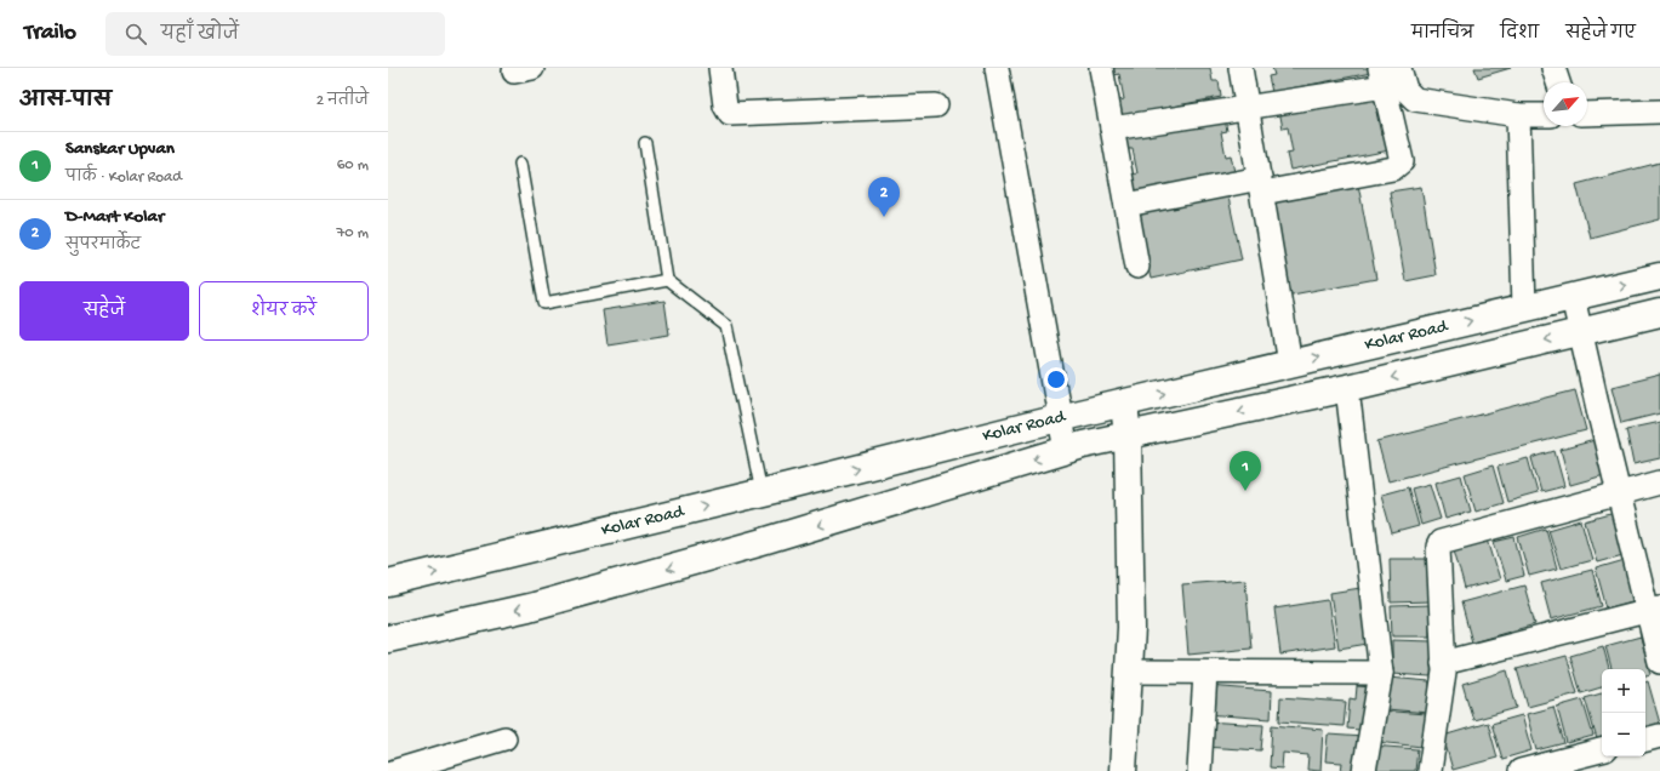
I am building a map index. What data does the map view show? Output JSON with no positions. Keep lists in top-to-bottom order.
{
  "streets": {
    "main road": ["Kolar Road"]
  },
  "north": "top right",
  "page": {
    "header": "Trailo",
    "search": "यहाँ खोजें",
    "nav": ["मानचित्र", "दिशा", "सहेजे गए"],
    "heading": ["आस-पास", "2 नतीजे"],
    "list": [
      {
        "mark": "1",
        "name": "Sanskar Upvan",
        "note": "पार्क · Kolar Road",
        "value": "60 m"
      },
      {
        "mark": "2",
        "name": "D-Mart Kolar",
        "note": "सुपरमार्केट",
        "value": "70 m"
      }
    ],
    "pins": ["2", "1"],
    "buttons": ["सहेजें", "शेयर करें"],
    "map_buttons": ["+", "−"]
  }
}
